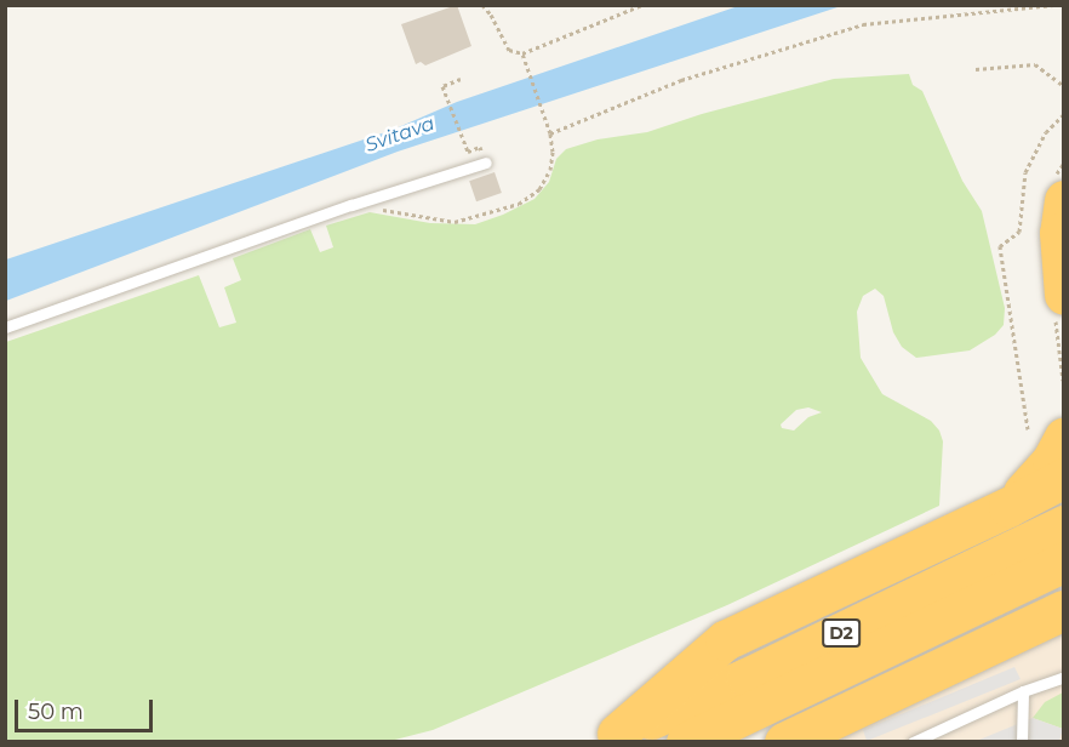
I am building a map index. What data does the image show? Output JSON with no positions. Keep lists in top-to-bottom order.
{
  "streets": {
    "highway": ["D2"]
  },
  "water": ["Svitava"],
  "scale_bar": "50 m"
}
